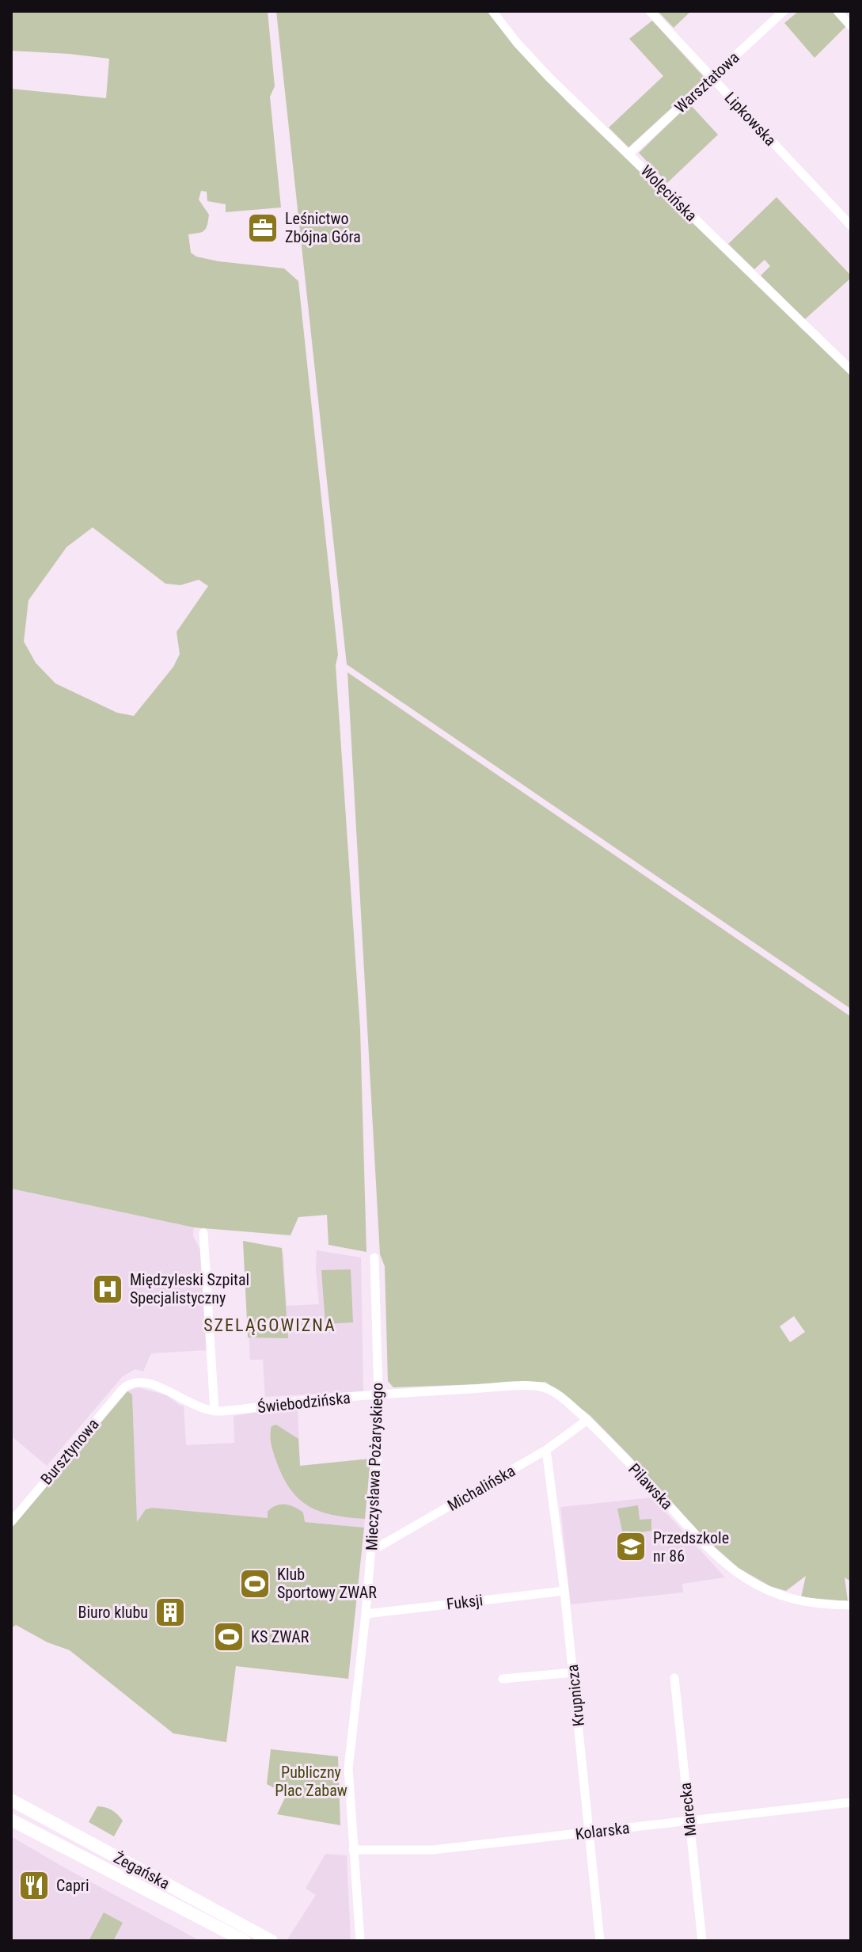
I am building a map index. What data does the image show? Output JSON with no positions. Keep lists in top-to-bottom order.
{
  "streets": {
    "street": [
      "Warsztatowa",
      "Lipkowska",
      "Wolęcińska",
      "Świebodzińska",
      "Bursztynowa",
      "Mieczysława Pożaryskiego",
      "Pilawska",
      "Michalińska",
      "Fuksji",
      "Krupnicza",
      "Marecka",
      "Kolarska",
      "Żegańska"
    ]
  },
  "crossings": [
    ["Warsztatowa", "Lipkowska"],
    ["Warsztatowa", "Wolęcińska"],
    ["Świebodzińska", "Bursztynowa"],
    ["Świebodzińska", "Mieczysława Pożaryskiego"],
    ["Świebodzińska", "Pilawska"],
    ["Świebodzińska", "Michalińska"],
    ["Mieczysława Pożaryskiego", "Michalińska"],
    ["Mieczysława Pożaryskiego", "Fuksji"],
    ["Mieczysława Pożaryskiego", "Kolarska"],
    ["Pilawska", "Michalińska"],
    ["Michalińska", "Krupnicza"],
    ["Fuksji", "Krupnicza"],
    ["Krupnicza", "Kolarska"],
    ["Marecka", "Kolarska"]
  ],
  "districts": ["SZELĄGOWIZNA"],
  "parks": ["Publiczny Plac Zabaw"],
  "places": {
    "office": ["Leśnictwo Zbójna Góra"],
    "hospital": ["Międzyleski Szpital Specjalistyczny"],
    "school or university": ["Przedszkole nr 86"],
    "sports": ["Klub Sportowy ZWAR", "KS ZWAR"],
    "building": ["Biuro klubu"],
    "restaurant": ["Capri"]
  }
}
